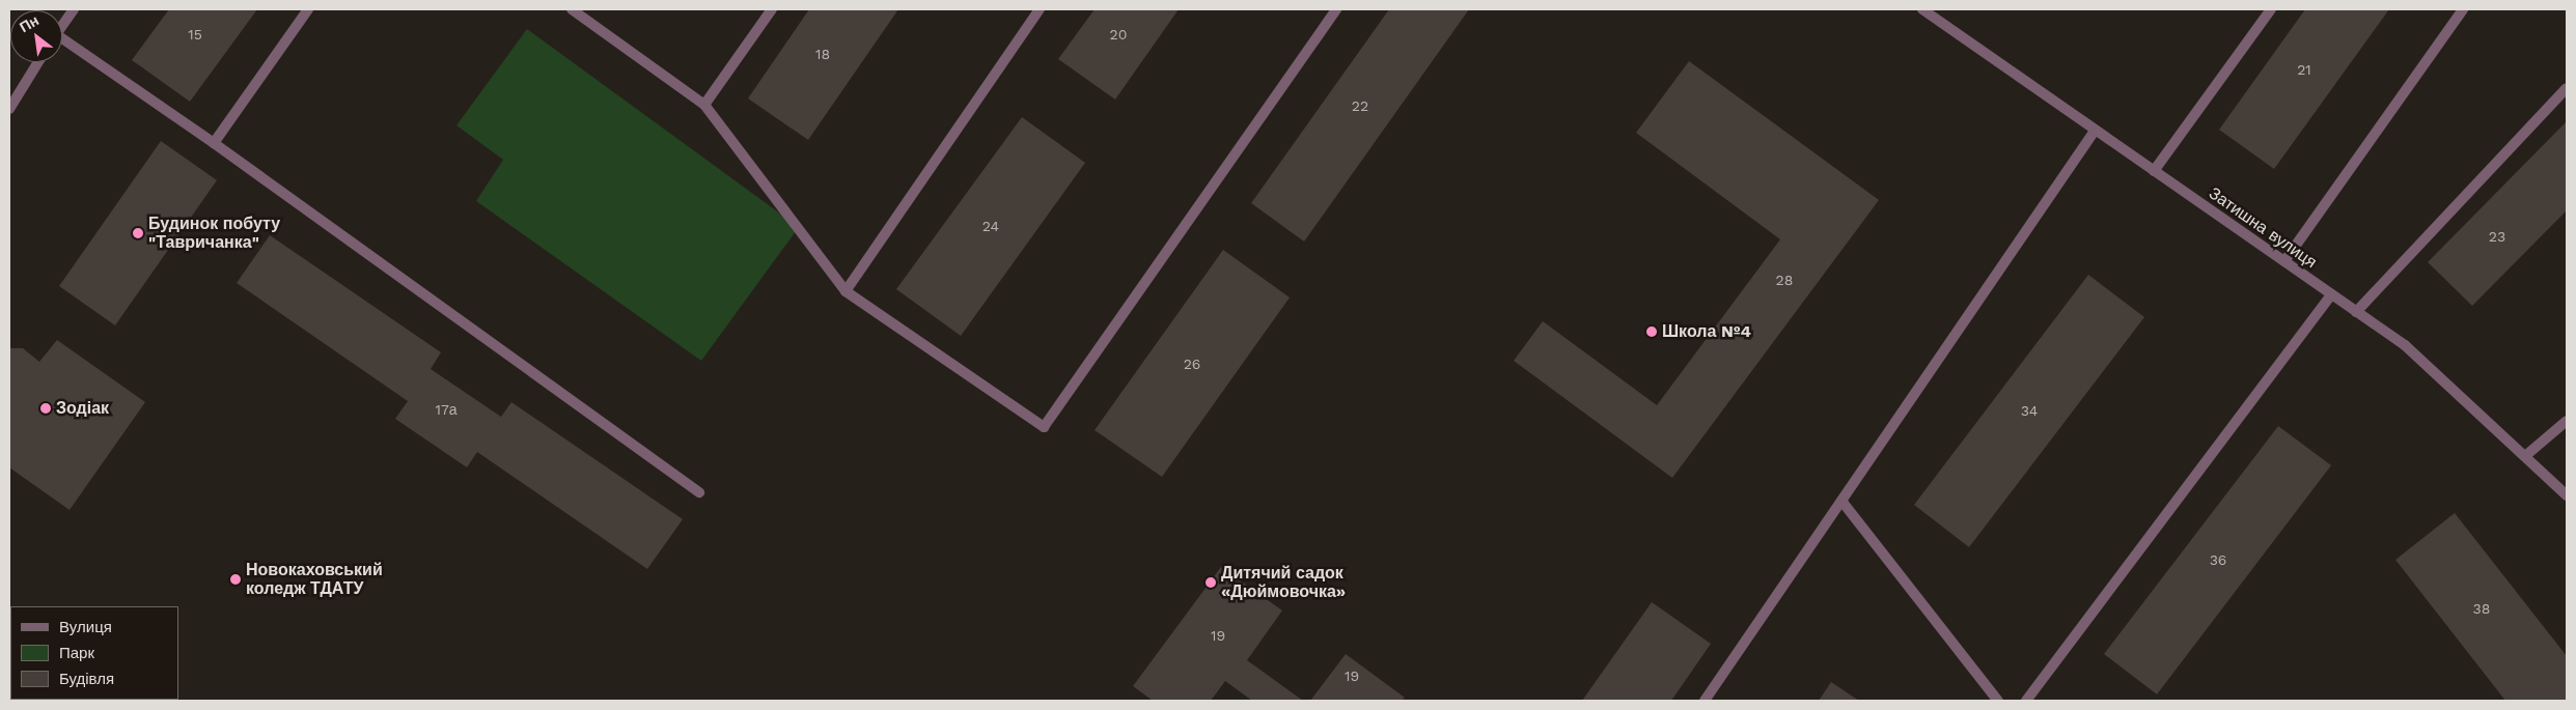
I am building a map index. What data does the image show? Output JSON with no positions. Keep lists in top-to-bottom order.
{
  "streets": {
    "street": ["Затишна вулиця"]
  },
  "places": [
    "Будинок побуту \"Тавричанка\"",
    "Школа №4",
    "Зодіак",
    "Новокаховський коледж ТДАТУ",
    "Дитячий садок «Дюймовочка»"
  ],
  "house_numbers": [
    "15",
    "20",
    "18",
    "21",
    "22",
    "24",
    "23",
    "28",
    "26",
    "17а",
    "34",
    "36",
    "38",
    "19",
    "19"
  ],
  "legend": ["Вулиця", "Парк", "Будівля"],
  "north": "top left"
}
